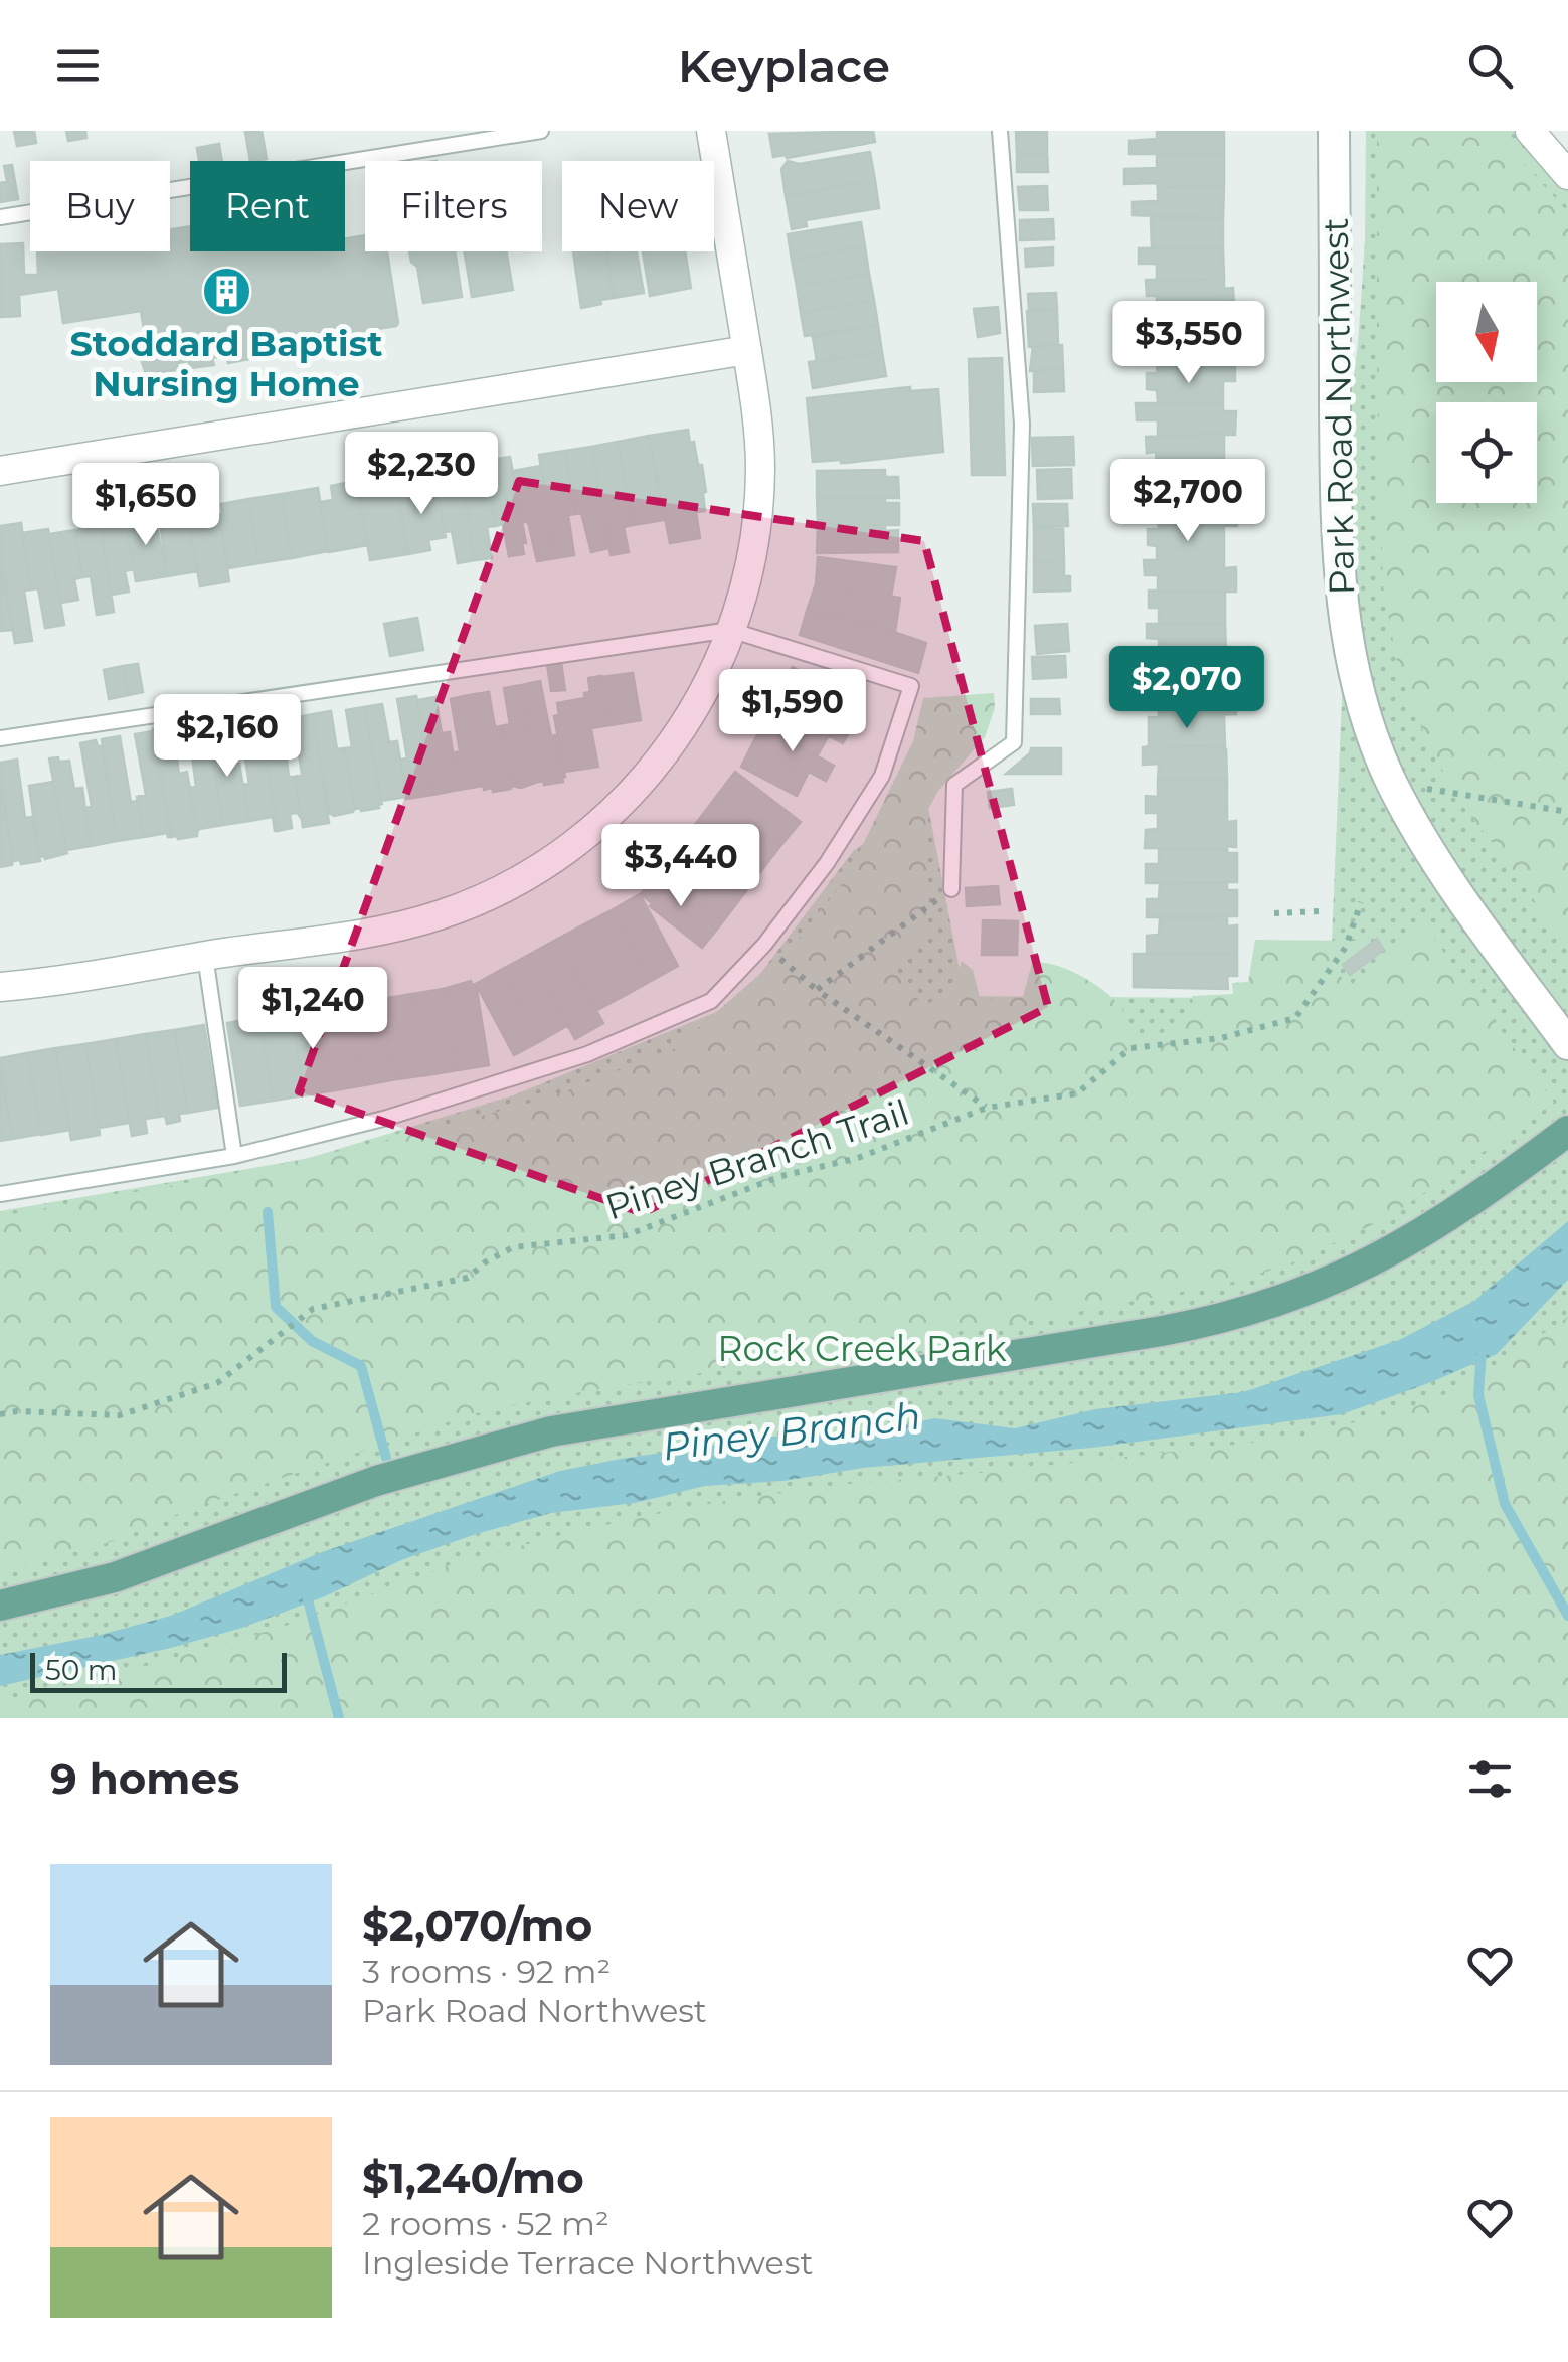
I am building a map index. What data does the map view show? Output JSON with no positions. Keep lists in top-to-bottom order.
{
  "streets": {
    "street": ["Park Road Northwest"],
    "path": ["Piney Branch Trail"]
  },
  "water": ["Piney Branch"],
  "parks": ["Rock Creek Park"],
  "places": {
    "building": ["Stoddard Baptist Nursing Home"]
  },
  "scale_bar": "50 m",
  "north": "bottom",
  "page": {
    "header": "Keyplace",
    "chip": [
      "Buy",
      "Rent",
      "Filters",
      "New"
    ],
    "price": [
      "$3,550",
      "$2,230",
      "$2,700",
      "$1,650",
      "$2,070",
      "$1,590",
      "$2,160",
      "$3,440",
      "$1,240"
    ],
    "scale": "50 m",
    "heading": "9 homes",
    "list": [
      {
        "name": "$2,070/mo",
        "note": "3 rooms · 92 m² · Park Road Northwest"
      },
      {
        "name": "$1,240/mo",
        "note": "2 rooms · 52 m² · Ingleside Terrace Northwest"
      }
    ]
  }
}
